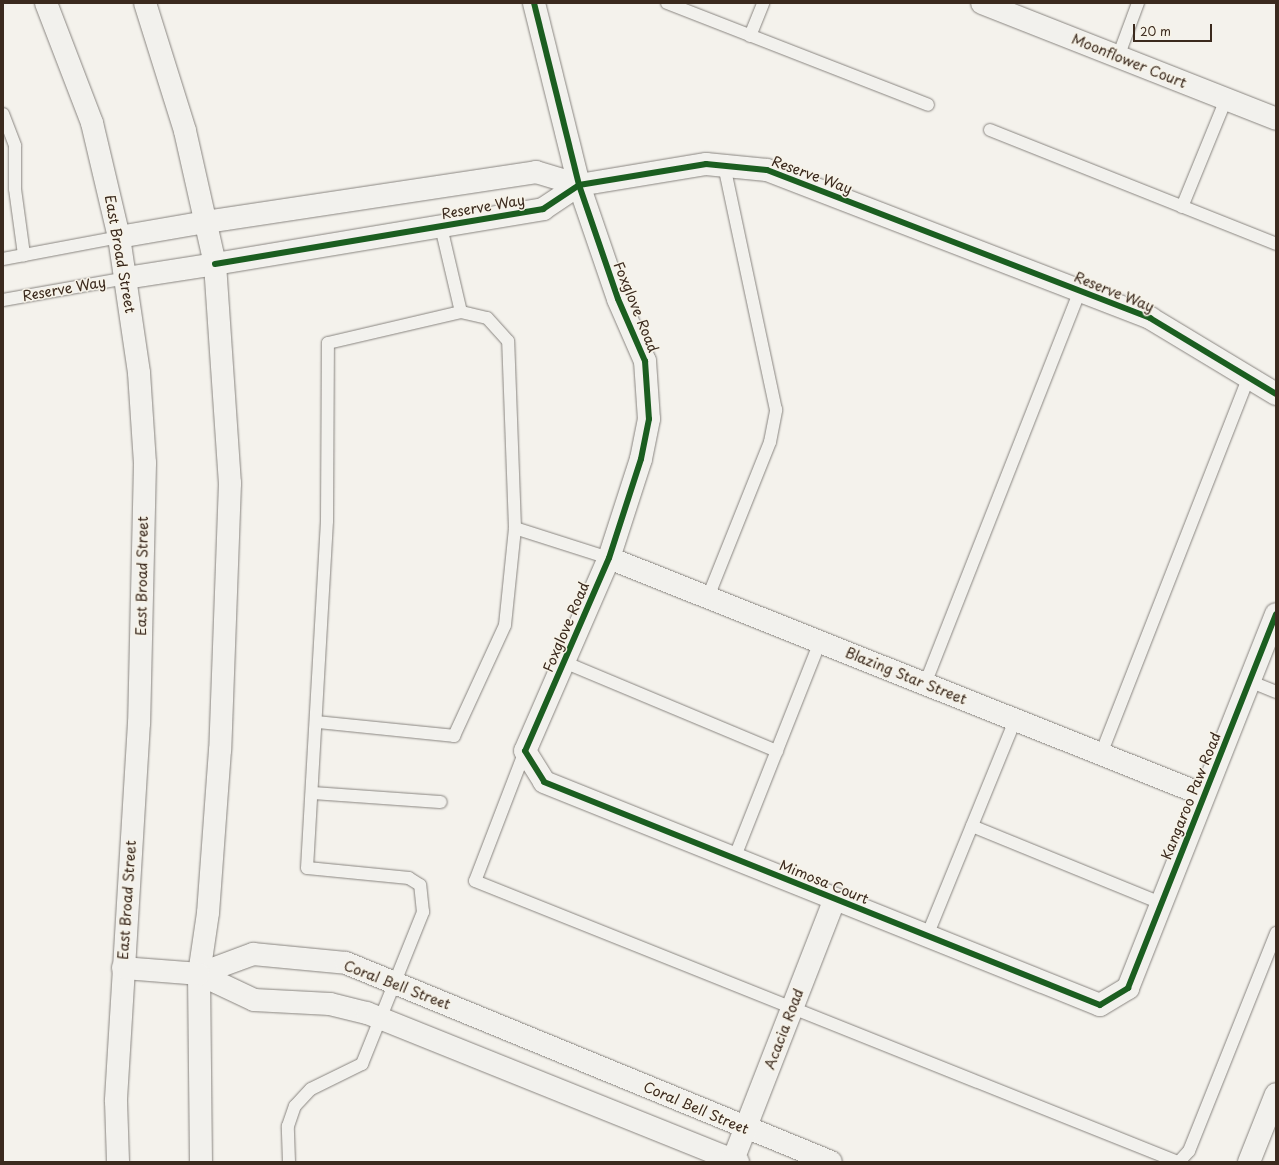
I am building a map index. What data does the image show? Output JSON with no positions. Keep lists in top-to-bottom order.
{
  "streets": {
    "street": [
      "Moonflower Court",
      "Reserve Way",
      "East Broad Street",
      "Foxglove Road",
      "Blazing Star Street",
      "Kangaroo Paw Road",
      "Mimosa Court",
      "Coral Bell Street",
      "Acacia Road"
    ]
  },
  "crossings": [
    ["Reserve Way", "East Broad Street"],
    ["Reserve Way", "Foxglove Road"],
    ["Foxglove Road", "Blazing Star Street"],
    ["Foxglove Road", "Mimosa Court"],
    ["Blazing Star Street", "Kangaroo Paw Road"],
    ["Kangaroo Paw Road", "Mimosa Court"],
    ["Mimosa Court", "Acacia Road"],
    ["Coral Bell Street", "Acacia Road"]
  ],
  "scale_bar": "20 m"
}
